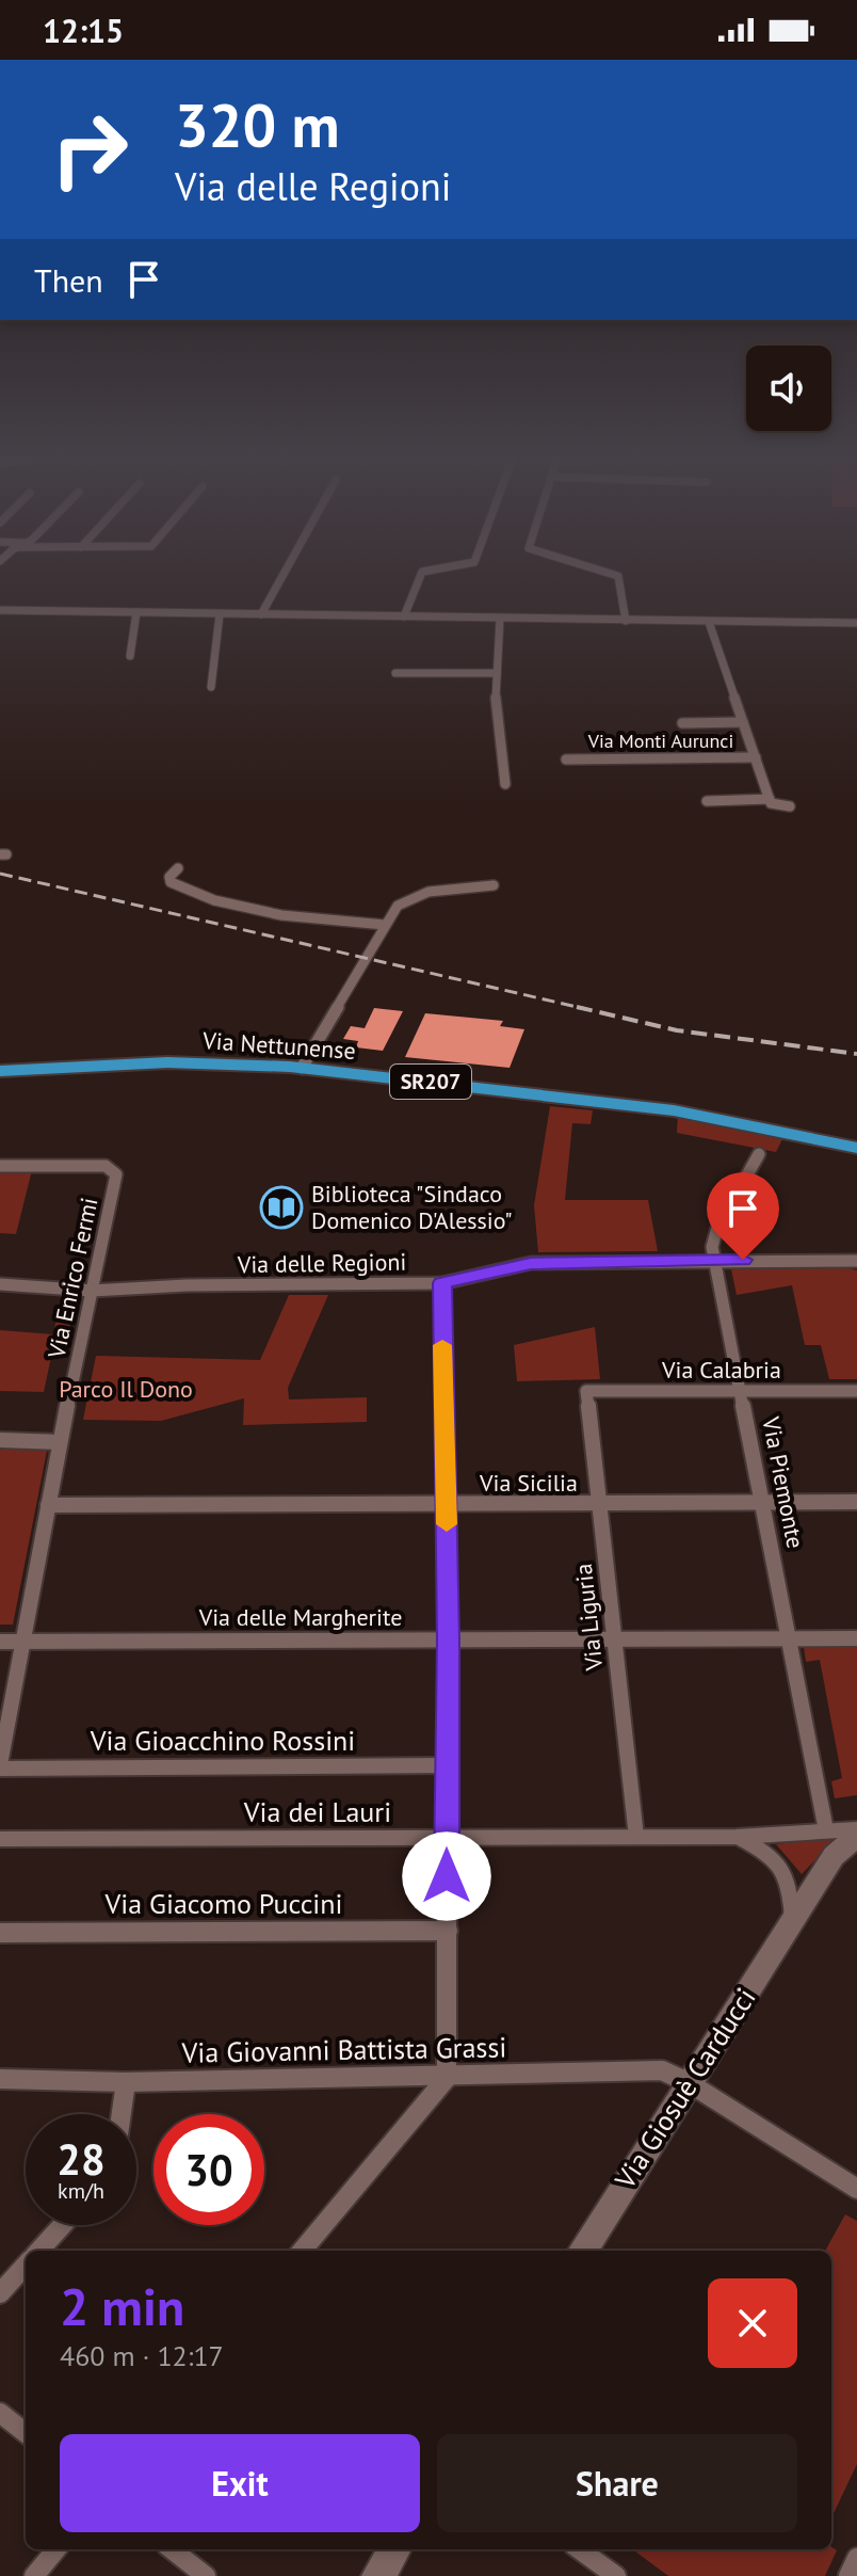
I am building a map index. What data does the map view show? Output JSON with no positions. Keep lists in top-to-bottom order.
{
  "streets": {
    "main road": ["Via Nettunense", "SR207"],
    "street": [
      "Via Monti Aurunci",
      "Via delle Regioni",
      "Via Enrico Fermi",
      "Via Calabria",
      "Via Sicilia",
      "Via Piemonte",
      "Via delle Margherite",
      "Via Liguria",
      "Via Gioacchino Rossini",
      "Via dei Lauri",
      "Via Giacomo Puccini",
      "Via Giovanni Battista Grassi",
      "Via Giosuè Carducci"
    ]
  },
  "crossings": [
    ["Via delle Regioni", "Via Enrico Fermi"],
    ["Via delle Regioni", "Via Piemonte"],
    ["Via Enrico Fermi", "Via Sicilia"],
    ["Via Enrico Fermi", "Via delle Margherite"],
    ["Via Enrico Fermi", "Via Gioacchino Rossini"],
    ["Via Calabria", "Via Piemonte"],
    ["Via Calabria", "Via Liguria"],
    ["Via Sicilia", "Via Piemonte"],
    ["Via Sicilia", "Via Liguria"],
    ["Via Piemonte", "Via delle Margherite"],
    ["Via Piemonte", "Via dei Lauri"],
    ["Via delle Margherite", "Via Liguria"],
    ["Via Liguria", "Via dei Lauri"],
    ["Via dei Lauri", "Via Giosuè Carducci"],
    ["Via Giovanni Battista Grassi", "Via Giosuè Carducci"]
  ],
  "parks": ["Parco Il Dono"],
  "places": {
    "library": ["Biblioteca \"Sindaco Domenico D'Alessio\""]
  },
  "page": {
    "status": "12:15",
    "turn": ["320 m", "Via delle Regioni"],
    "then": "Then",
    "speed": "28 km/h",
    "limit": "30",
    "heading": ["2 min", "460 m · 12:17"],
    "buttons": ["Exit", "Share"]
  }
}
